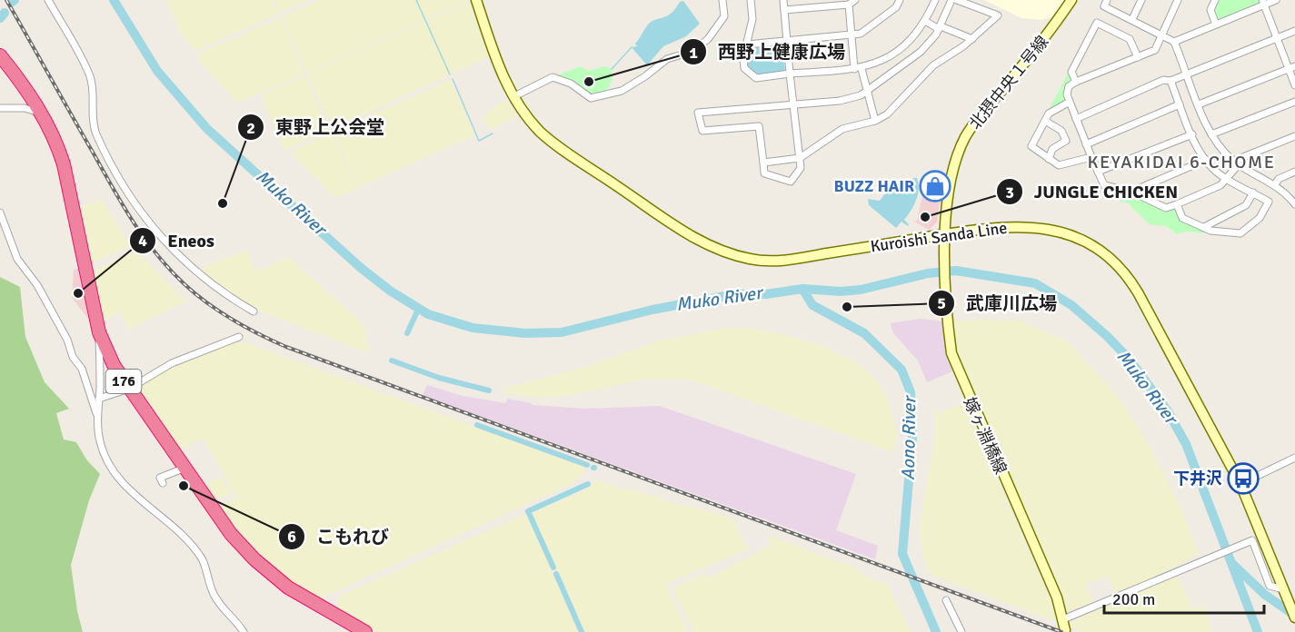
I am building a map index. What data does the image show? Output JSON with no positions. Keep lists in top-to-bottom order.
{
  "streets": {
    "highway": ["176"],
    "main road": ["北摂中央１号線", "Kuroishi Sanda Line", "嫁ヶ淵橋線"]
  },
  "crossings": [
    ["北摂中央１号線", "Kuroishi Sanda Line"],
    ["北摂中央１号線", "嫁ヶ淵橋線"],
    ["Kuroishi Sanda Line", "嫁ヶ淵橋線"]
  ],
  "districts": ["KEYAKIDAI 6-CHOME"],
  "water": ["Muko River", "Aono River"],
  "places": {
    "other": [
      "西野上健康広場",
      "東野上公会堂",
      "JUNGLE CHICKEN",
      "Eneos",
      "武庫川広場",
      "こもれび"
    ],
    "shop": ["BUZZ HAIR"],
    "bus stop": ["下井沢"]
  },
  "scale_bar": "200 m"
}
